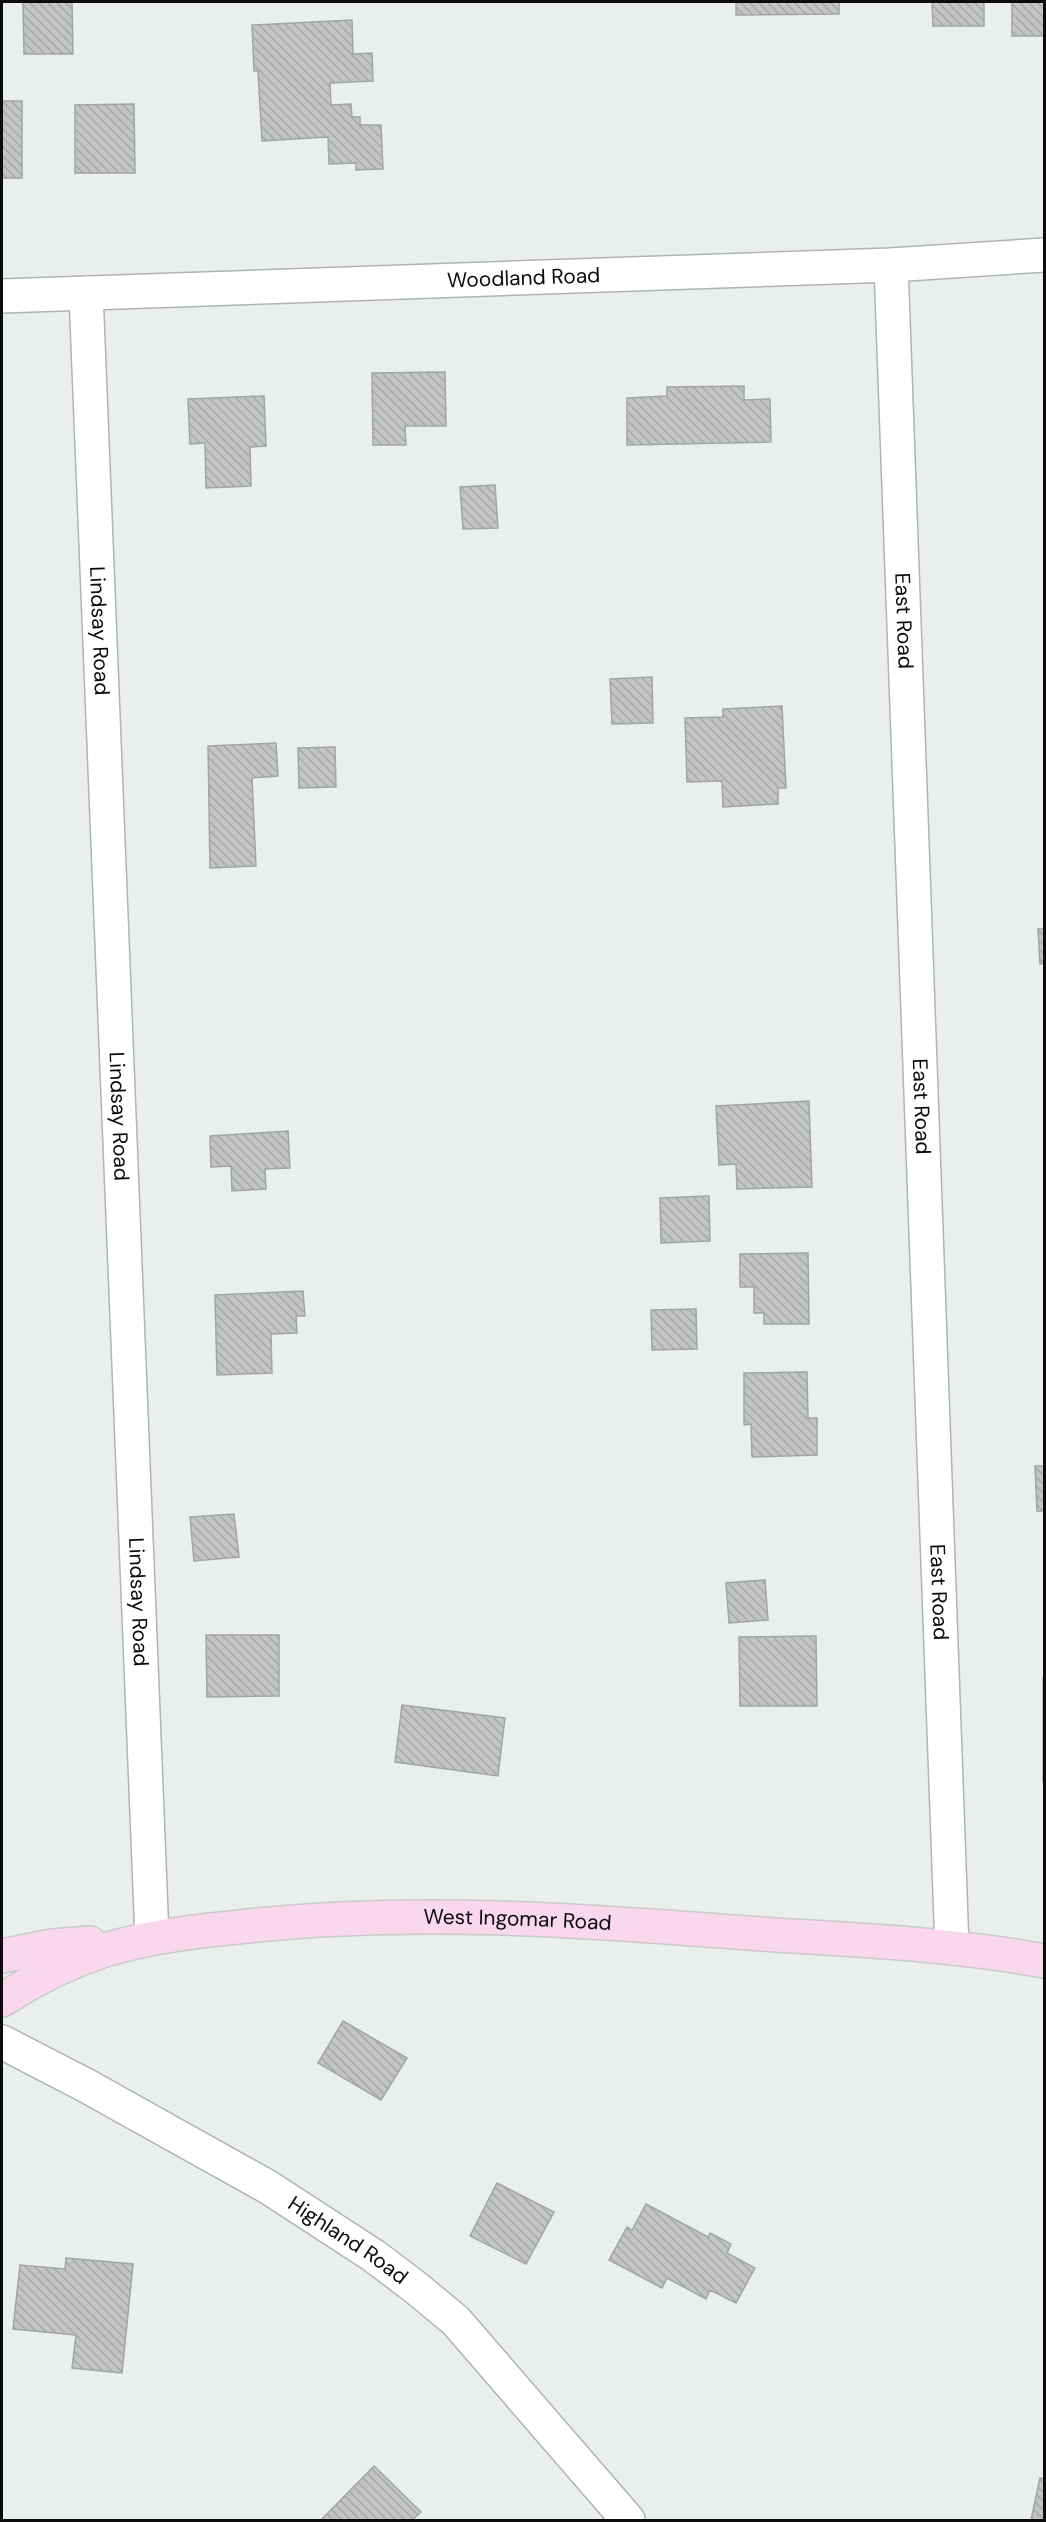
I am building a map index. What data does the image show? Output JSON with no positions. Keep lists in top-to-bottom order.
{
  "streets": {
    "main road": ["West Ingomar Road"],
    "street": [
      "Woodland Road",
      "East Road",
      "Lindsay Road",
      "Highland Road"
    ]
  },
  "crossings": [
    ["Woodland Road", "East Road"],
    ["Woodland Road", "Lindsay Road"],
    ["East Road", "West Ingomar Road"],
    ["Lindsay Road", "West Ingomar Road"]
  ]
}
